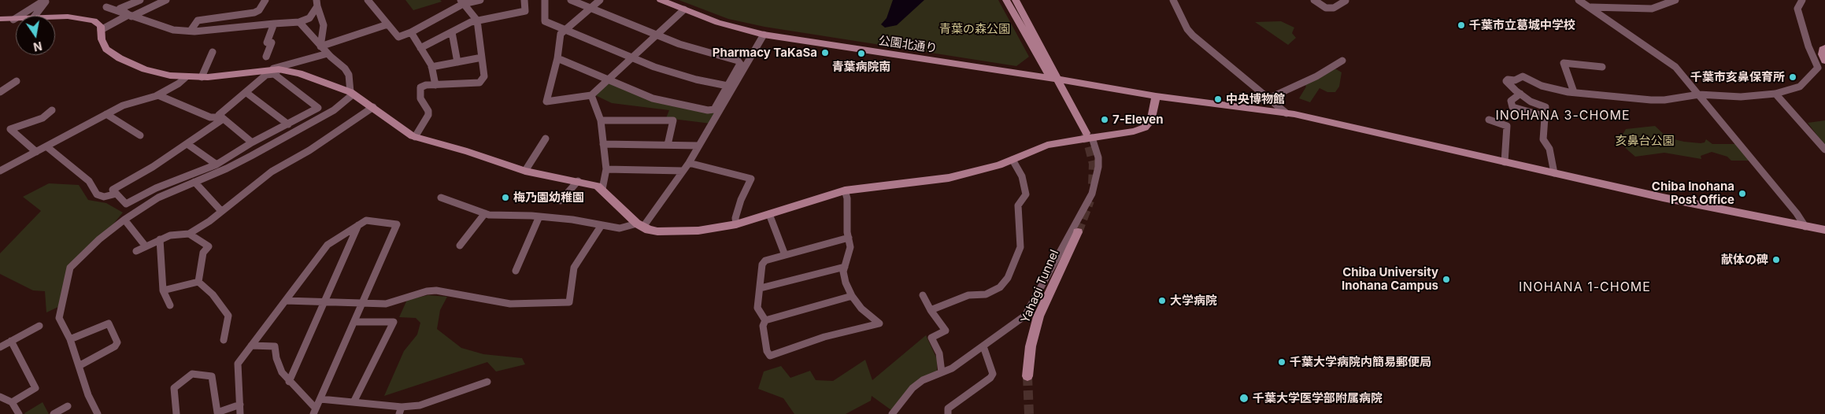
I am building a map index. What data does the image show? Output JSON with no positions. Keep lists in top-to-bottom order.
{
  "streets": {
    "street": ["公園北通り", "Yahagi Tunnel"]
  },
  "districts": ["INOHANA 3-CHOME", "INOHANA 1-CHOME"],
  "parks": ["青葉の森公園", "亥鼻台公園"],
  "places": [
    "千葉市立葛城中学校",
    "Pharmacy TaKaSa",
    "青葉病院南",
    "千葉市亥鼻保育所",
    "中央博物館",
    "7-Eleven",
    "Chiba Inohana Post Office",
    "梅乃園幼稚園",
    "献体の碑",
    "Chiba University Inohana Campus",
    "大学病院",
    "千葉大学病院内簡易郵便局",
    "千葉大学医学部附属病院"
  ],
  "north": "bottom"
}
